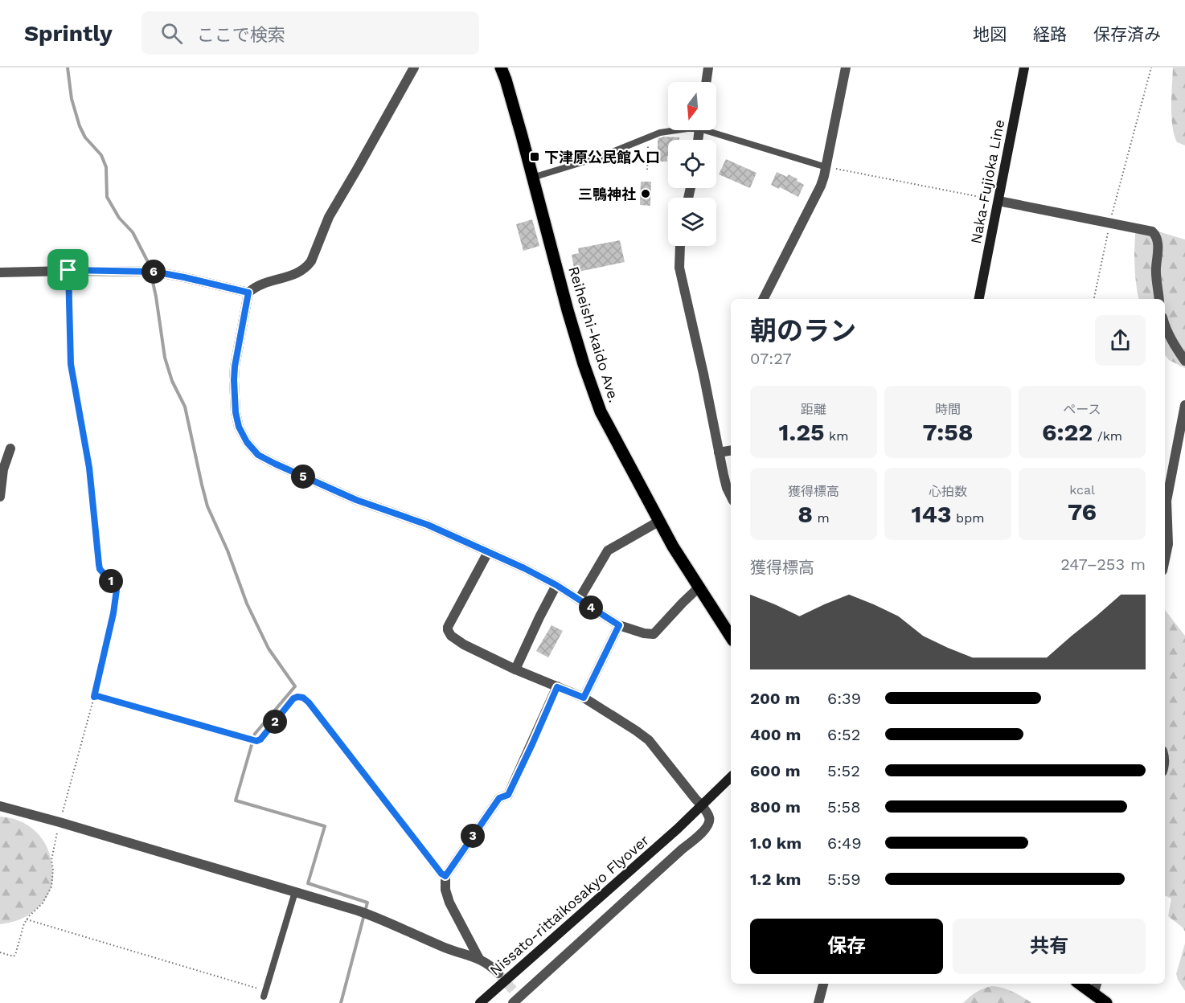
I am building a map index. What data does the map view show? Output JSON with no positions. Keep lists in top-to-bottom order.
{
  "streets": {
    "main road": ["Naka-Fujioka Line", "Reiheishi-kaido Ave.", "Nissato-rittaikosakyo Flyover"]
  },
  "places": {
    "transit": ["下津原公民館入口"],
    "other": ["三鴨神社"]
  },
  "north": "bottom",
  "page": {
    "header": "Sprintly",
    "search": "ここで検索",
    "nav": ["地図", "経路", "保存済み"],
    "pins": [
      "6",
      "5",
      "1",
      "4",
      "2",
      "3"
    ],
    "heading": ["朝のラン", "07:27"],
    "stats": [
      ["距離", "1.25 km"],
      ["時間", "7:58"],
      ["ペース", "6:22 /km"],
      ["獲得標高", "8 m"],
      ["心拍数", "143 bpm"],
      ["kcal", "76"]
    ],
    "chart": ["獲得標高", "247–253 m"],
    "list": [
      {
        "name": "200 m",
        "note": "6:39"
      },
      {
        "name": "400 m",
        "note": "6:52"
      },
      {
        "name": "600 m",
        "note": "5:52"
      },
      {
        "name": "800 m",
        "note": "5:58"
      },
      {
        "name": "1.0 km",
        "note": "6:49"
      },
      {
        "name": "1.2 km",
        "note": "5:59"
      }
    ],
    "buttons": ["保存", "共有"]
  }
}
